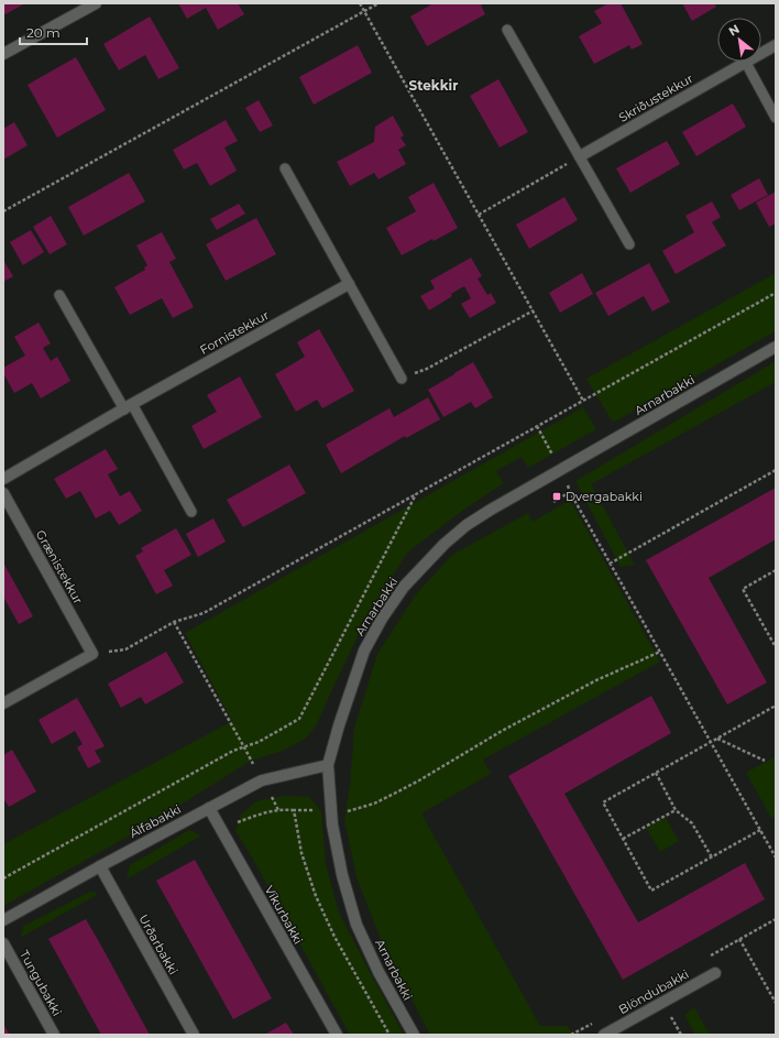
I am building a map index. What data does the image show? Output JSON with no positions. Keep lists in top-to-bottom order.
{
  "streets": {
    "street": [
      "Skriðustekkur",
      "Fornistekkur",
      "Arnarbakki",
      "Grænistekkur",
      "Álfabakki",
      "Víkurbakki",
      "Urðarbakki",
      "Tungubakki",
      "Blöndubakki"
    ]
  },
  "crossings": [
    ["Arnarbakki", "Álfabakki"],
    ["Álfabakki", "Víkurbakki"],
    ["Álfabakki", "Urðarbakki"]
  ],
  "districts": ["Stekkir"],
  "places": {
    "transit": ["Dvergabakki"]
  },
  "scale_bar": "20 m",
  "north": "top left"
}
